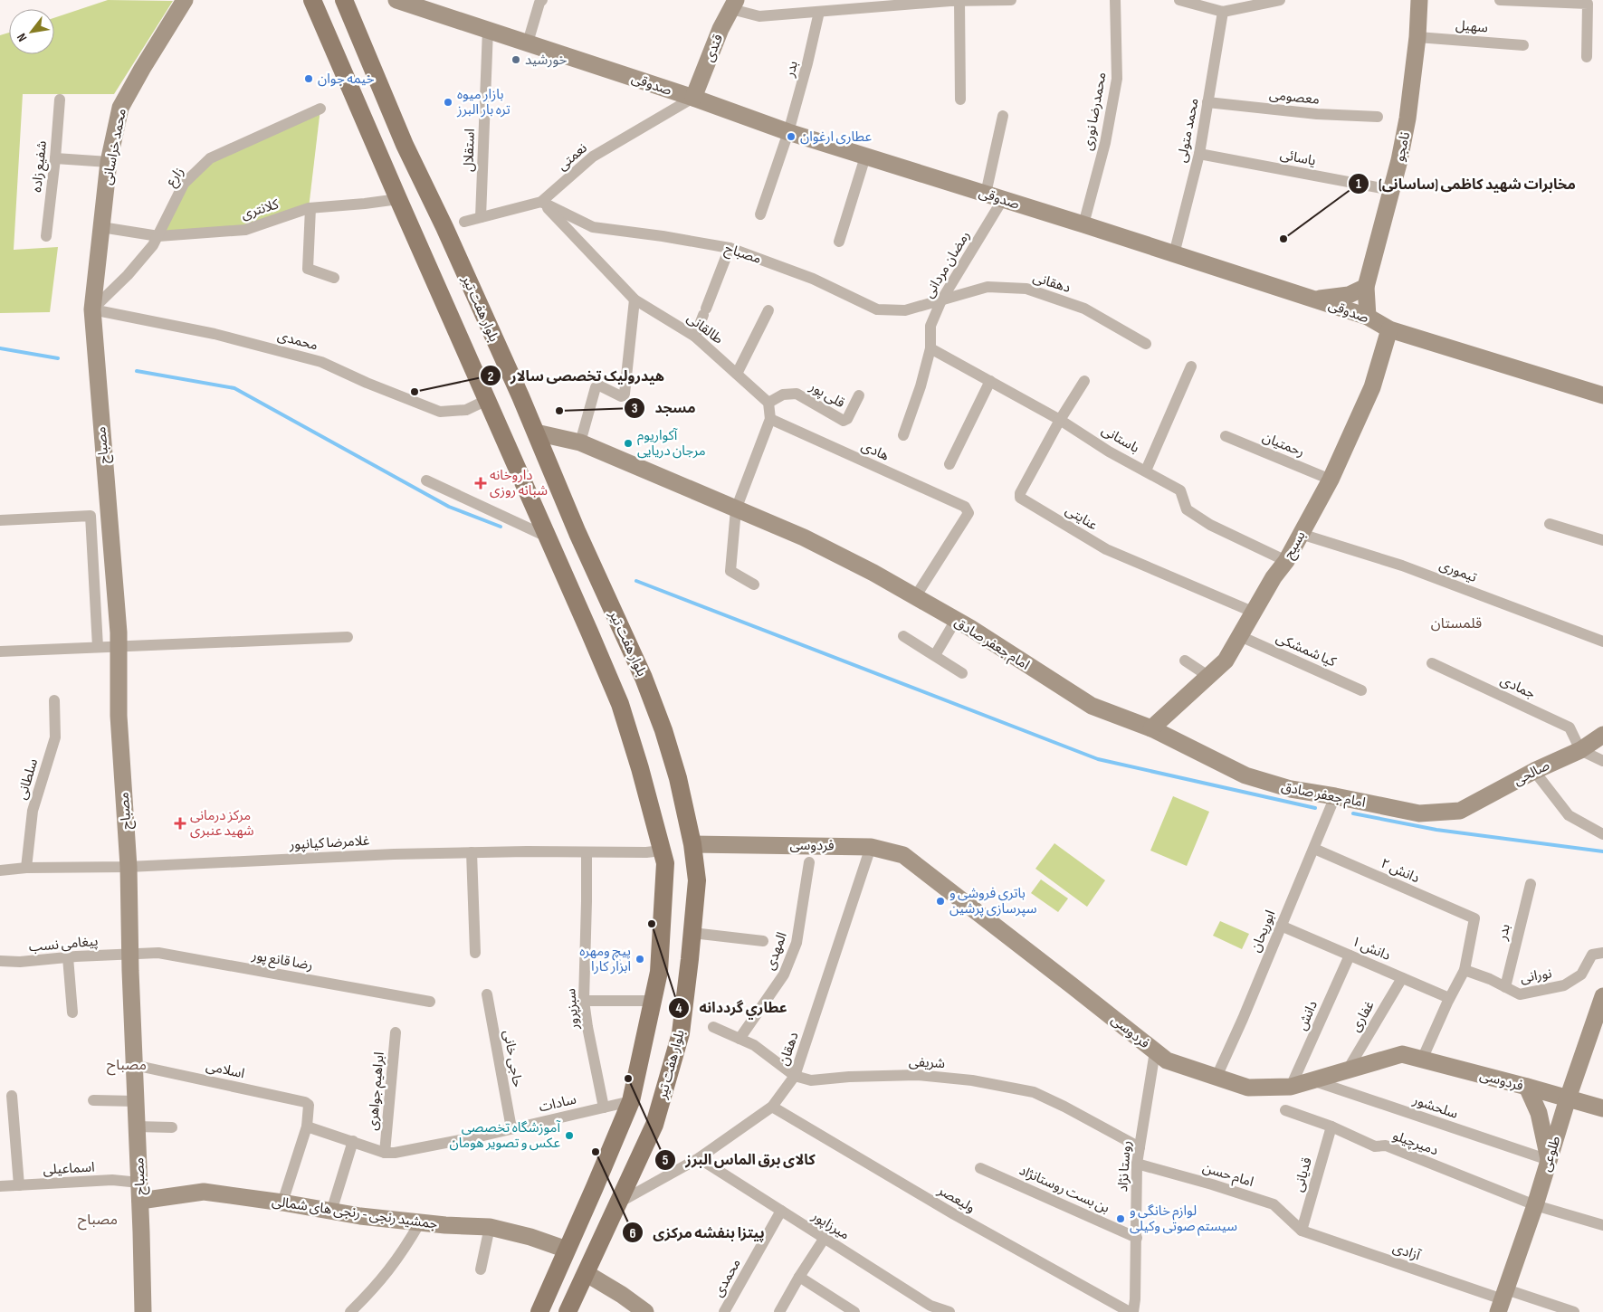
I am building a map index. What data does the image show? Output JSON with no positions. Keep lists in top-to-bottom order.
{
  "streets": {
    "main road": ["بلوار هفت تیر"],
    "street": [
      "سهیل",
      "قندی",
      "بدر",
      "صدوقی",
      "معصومی",
      "محمدرضا نوری",
      "محمد متولی",
      "محمد خراسانی",
      "نامجو",
      "استقلال",
      "نعمتی",
      "یاسائی",
      "شفیع زاده",
      "زارع",
      "کلانتری",
      "مصباح",
      "رمضان مردانی",
      "دهقانی",
      "طالقانی",
      "محمدی",
      "قلی پور",
      "باستانی",
      "رحمتیان",
      "هادی",
      "عنایتی",
      "بسیح",
      "تیموری",
      "امام جعفر صادق",
      "کیا شمشکی",
      "جمادی",
      "صالحی",
      "سلطانی",
      "غلامرضا کیانپور",
      "فردوسی",
      "دانش ۲",
      "ابوریحان",
      "پیغامی نسب",
      "دانش ۱",
      "المهدی",
      "رضا قانع پور",
      "نورانی",
      "سبزپرور",
      "دانش",
      "غفاری",
      "دهقان",
      "حاجی خانی",
      "شریفی",
      "اسلامی",
      "ابراهیم جواهری",
      "سادات",
      "سلحشور",
      "دمیرچیلو",
      "طلوعی",
      "روستا نژاد",
      "اسماعیلی",
      "امام حسن",
      "قدیانی",
      "بن بست روستانژاد",
      "ولیعصر",
      "جمشید رنجی - رنجی های شمالی",
      "میرزاپور",
      "آزادی"
    ]
  },
  "crossings": [
    ["سهیل", "نامجو"],
    ["قندی", "صدوقی"],
    ["قندی", "نعمتی"],
    ["بدر", "صدوقی"],
    ["بدر", "نورانی"],
    ["صدوقی", "محمدرضا نوری"],
    ["صدوقی", "محمد متولی"],
    ["صدوقی", "نامجو"],
    ["صدوقی", "استقلال"],
    ["صدوقی", "نعمتی"],
    ["صدوقی", "رمضان مردانی"],
    ["صدوقی", "بسیح"],
    ["معصومی", "محمد متولی"],
    ["محمد متولی", "یاسائی"],
    ["محمد خراسانی", "زارع"],
    ["محمد خراسانی", "کلانتری"],
    ["محمد خراسانی", "مصباح"],
    ["محمد خراسانی", "محمدی"],
    ["نامجو", "یاسائی"],
    ["استقلال", "نعمتی"],
    ["نعمتی", "مصباح"],
    ["نعمتی", "طالقانی"],
    ["زارع", "کلانتری"],
    ["زارع", "مصباح"],
    ["زارع", "محمدی"],
    ["مصباح", "رمضان مردانی"],
    ["مصباح", "دهقانی"],
    ["مصباح", "طالقانی"],
    ["مصباح", "محمدی"],
    ["مصباح", "غلامرضا کیانپور"],
    ["مصباح", "پیغامی نسب"],
    ["مصباح", "رضا قانع پور"],
    ["مصباح", "اسلامی"],
    ["مصباح", "اسماعیلی"],
    ["مصباح", "جمشید رنجی - رنجی های شمالی"],
    ["رمضان مردانی", "دهقانی"],
    ["رمضان مردانی", "باستانی"],
    ["بلوار هفت تیر", "امام جعفر صادق"],
    ["بلوار هفت تیر", "فردوسی"],
    ["بلوار هفت تیر", "دهقان"],
    ["طالقانی", "قلی پور"],
    ["محمدی", "میرزاپور"],
    ["باستانی", "عنایتی"],
    ["باستانی", "بسیح"],
    ["رحمتیان", "بسیح"],
    ["هادی", "امام جعفر صادق"],
    ["عنایتی", "بسیح"],
    ["بسیح", "تیموری"],
    ["بسیح", "امام جعفر صادق"],
    ["بسیح", "کیا شمشکی"],
    ["امام جعفر صادق", "صالحی"],
    ["امام جعفر صادق", "ابوریحان"],
    ["جمادی", "صالحی"],
    ["سلطانی", "غلامرضا کیانپور"],
    ["غلامرضا کیانپور", "سبزپرور"],
    ["فردوسی", "ابوریحان"],
    ["فردوسی", "دانش"],
    ["فردوسی", "غفاری"],
    ["فردوسی", "دهقان"],
    ["فردوسی", "سلحشور"],
    ["فردوسی", "طلوعی"],
    ["فردوسی", "روستا نژاد"],
    ["دانش ۲", "ابوریحان"],
    ["دانش ۲", "نورانی"],
    ["ابوریحان", "دانش ۱"],
    ["پیغامی نسب", "رضا قانع پور"],
    ["دانش ۱", "دانش"],
    ["دانش ۱", "غفاری"],
    ["المهدی", "شریفی"],
    ["سبزپرور", "سادات"],
    ["دهقان", "شریفی"],
    ["دهقان", "ولیعصر"],
    ["دهقان", "میرزاپور"],
    ["حاجی خانی", "سادات"],
    ["شریفی", "روستا نژاد"],
    ["ابراهیم جواهری", "سادات"],
    ["سلحشور", "طلوعی"],
    ["دمیرچیلو", "طلوعی"],
    ["دمیرچیلو", "قدیانی"],
    ["طلوعی", "آزادی"],
    ["روستا نژاد", "امام حسن"],
    ["روستا نژاد", "بن بست روستانژاد"],
    ["امام حسن", "قدیانی"],
    ["امام حسن", "آزادی"],
    ["قدیانی", "آزادی"]
  ],
  "districts": ["قلمستان", "مصباح", "مصباح"],
  "places": {
    "other": [
      "خورشید",
      "خیمه جوان",
      "بازار میوه تره بار البرز",
      "عطاری ارغوان",
      "مخابرات شهید کاظمی (ساسانی)",
      "هیدرولیک تخصصی سالار",
      "مسجد",
      "آکواریوم مرجان دریایی",
      "باتری فروشی و سپرسازی پرشین",
      "عطاري گرددانه",
      "پیچ ومهره ابزار کارا",
      "کالای برق الماس البرز",
      "آموزشگاه تخصصی عکس و تصویر هومان",
      "پیتزا بنفشه مرکزی",
      "لوازم خانگی و سیستم صوتی وکیلی"
    ],
    "health": ["داروخانه شبانه روزی", "مرکز درمانی شهید عنبری"]
  },
  "north": "bottom left"
}
